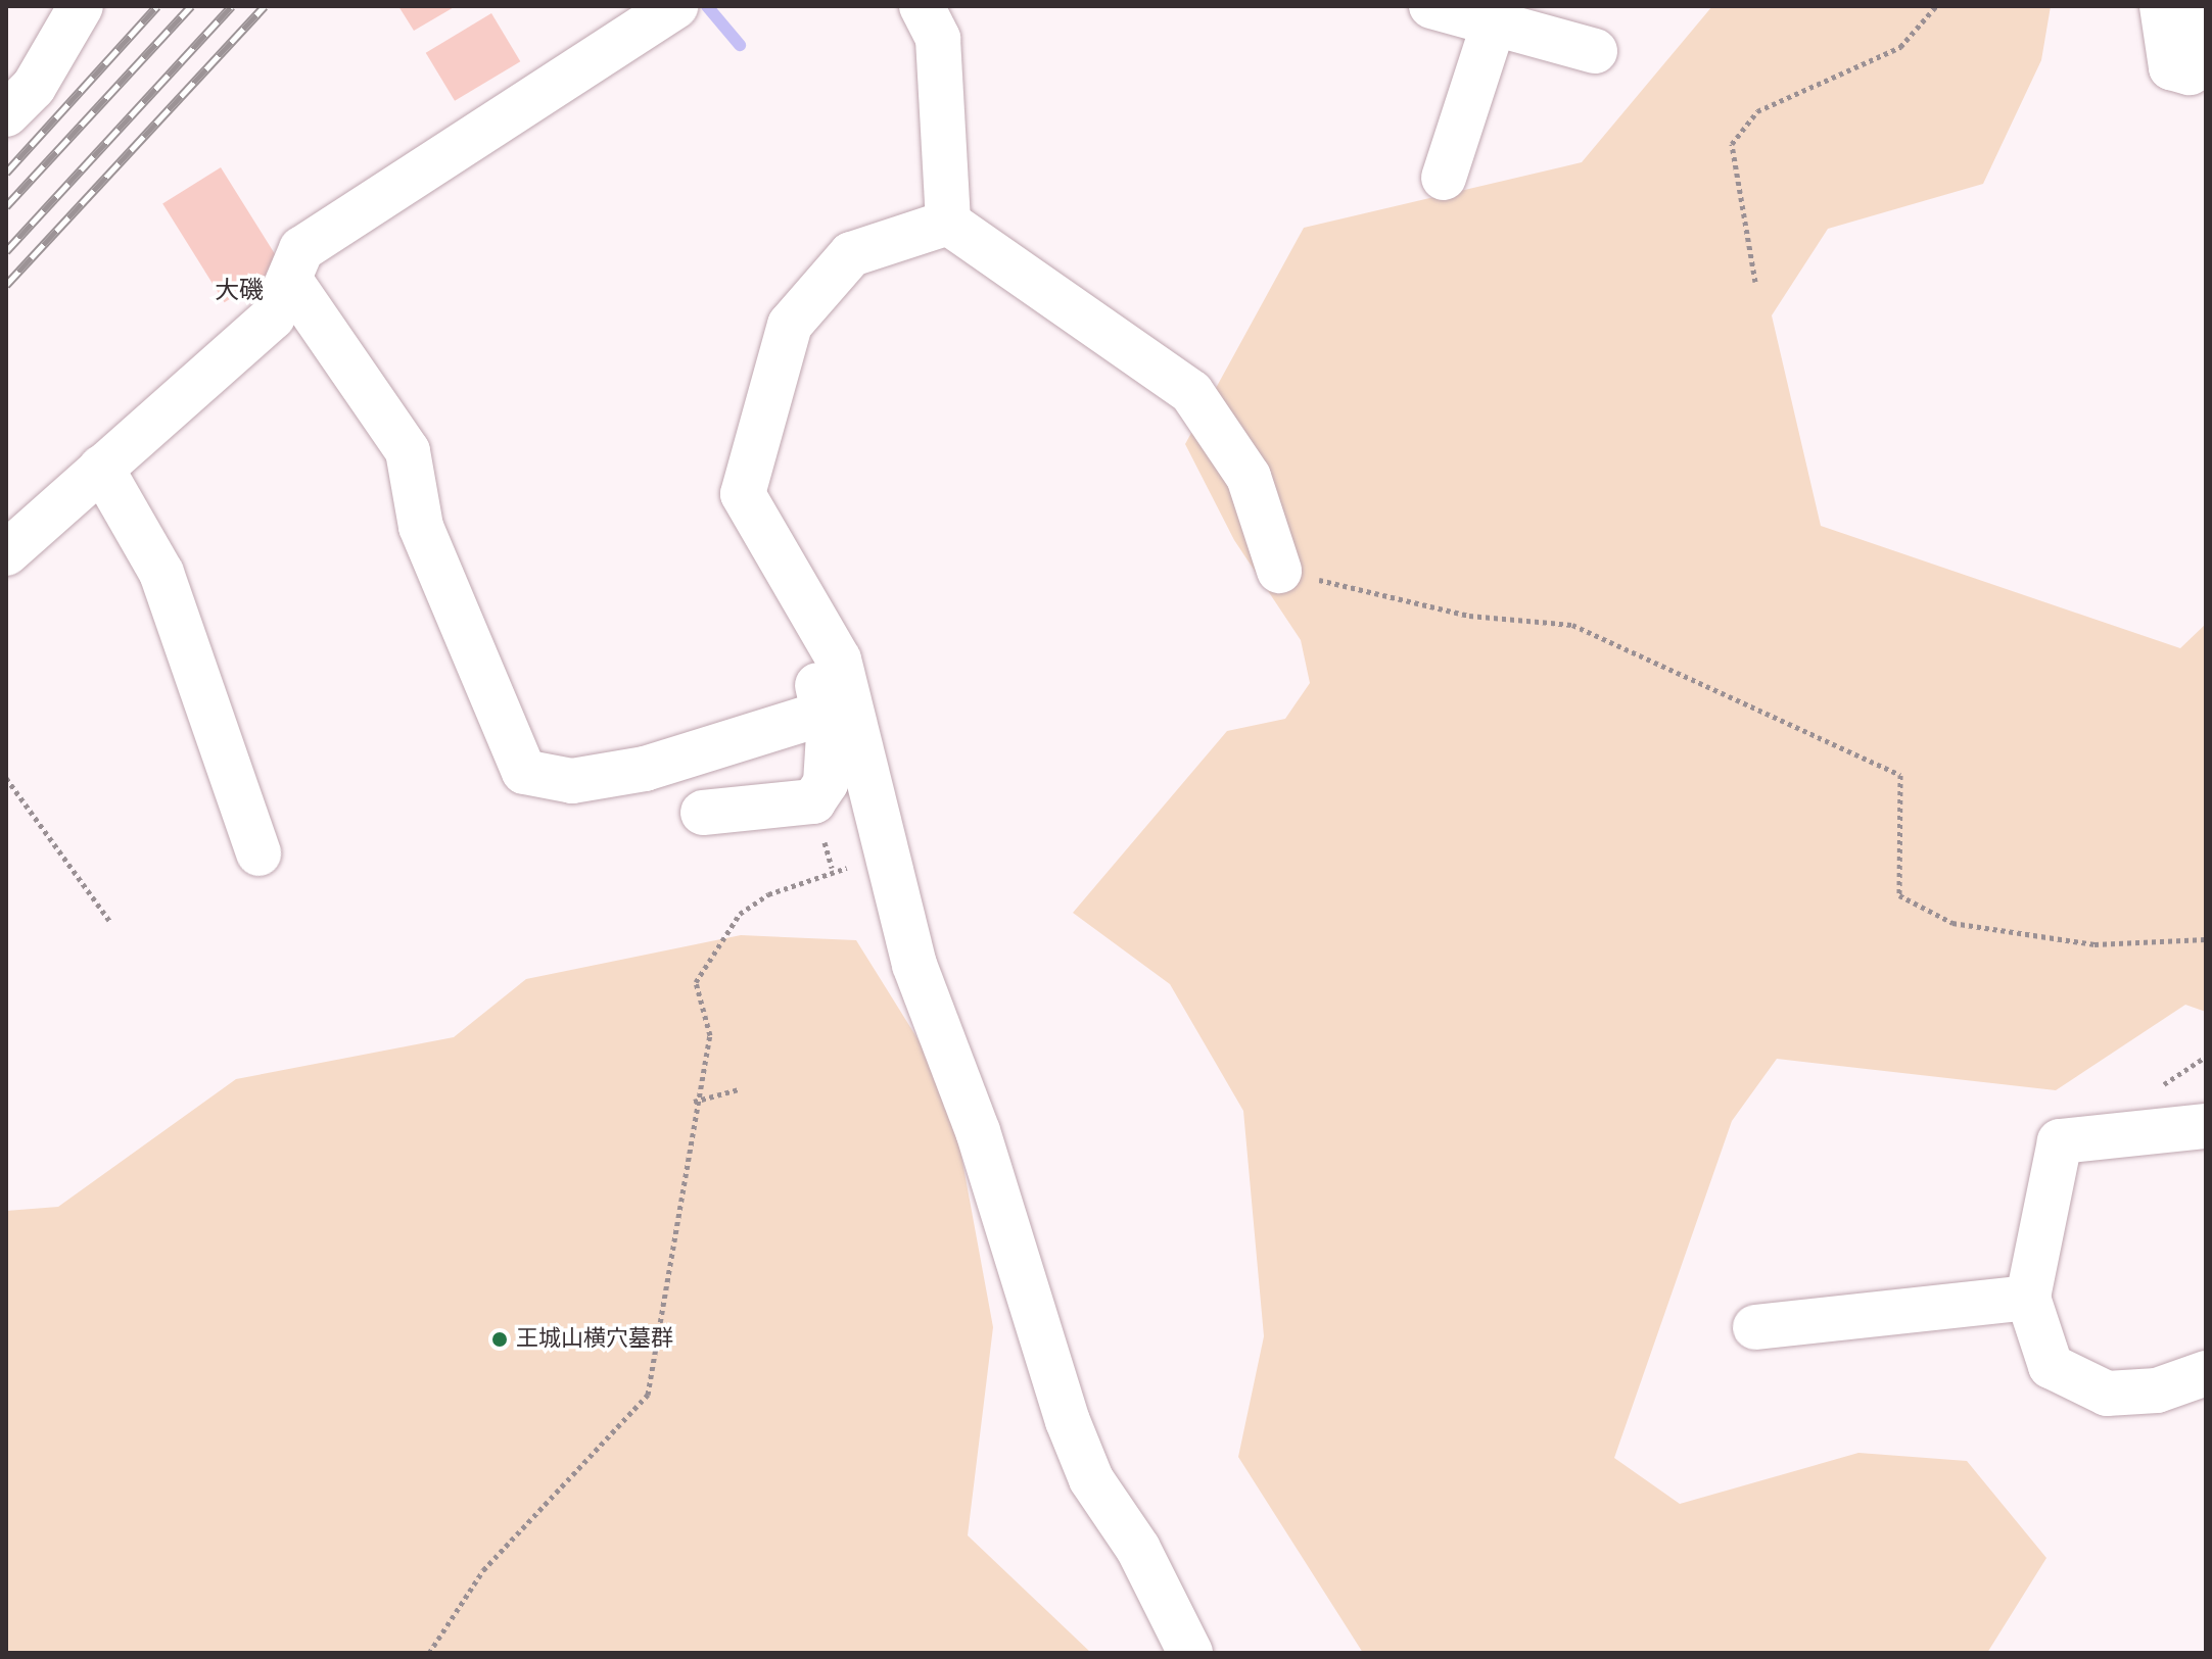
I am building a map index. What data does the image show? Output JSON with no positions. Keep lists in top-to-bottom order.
{
  "districts": ["大磯"],
  "places": ["王城山横穴墓群"]
}
